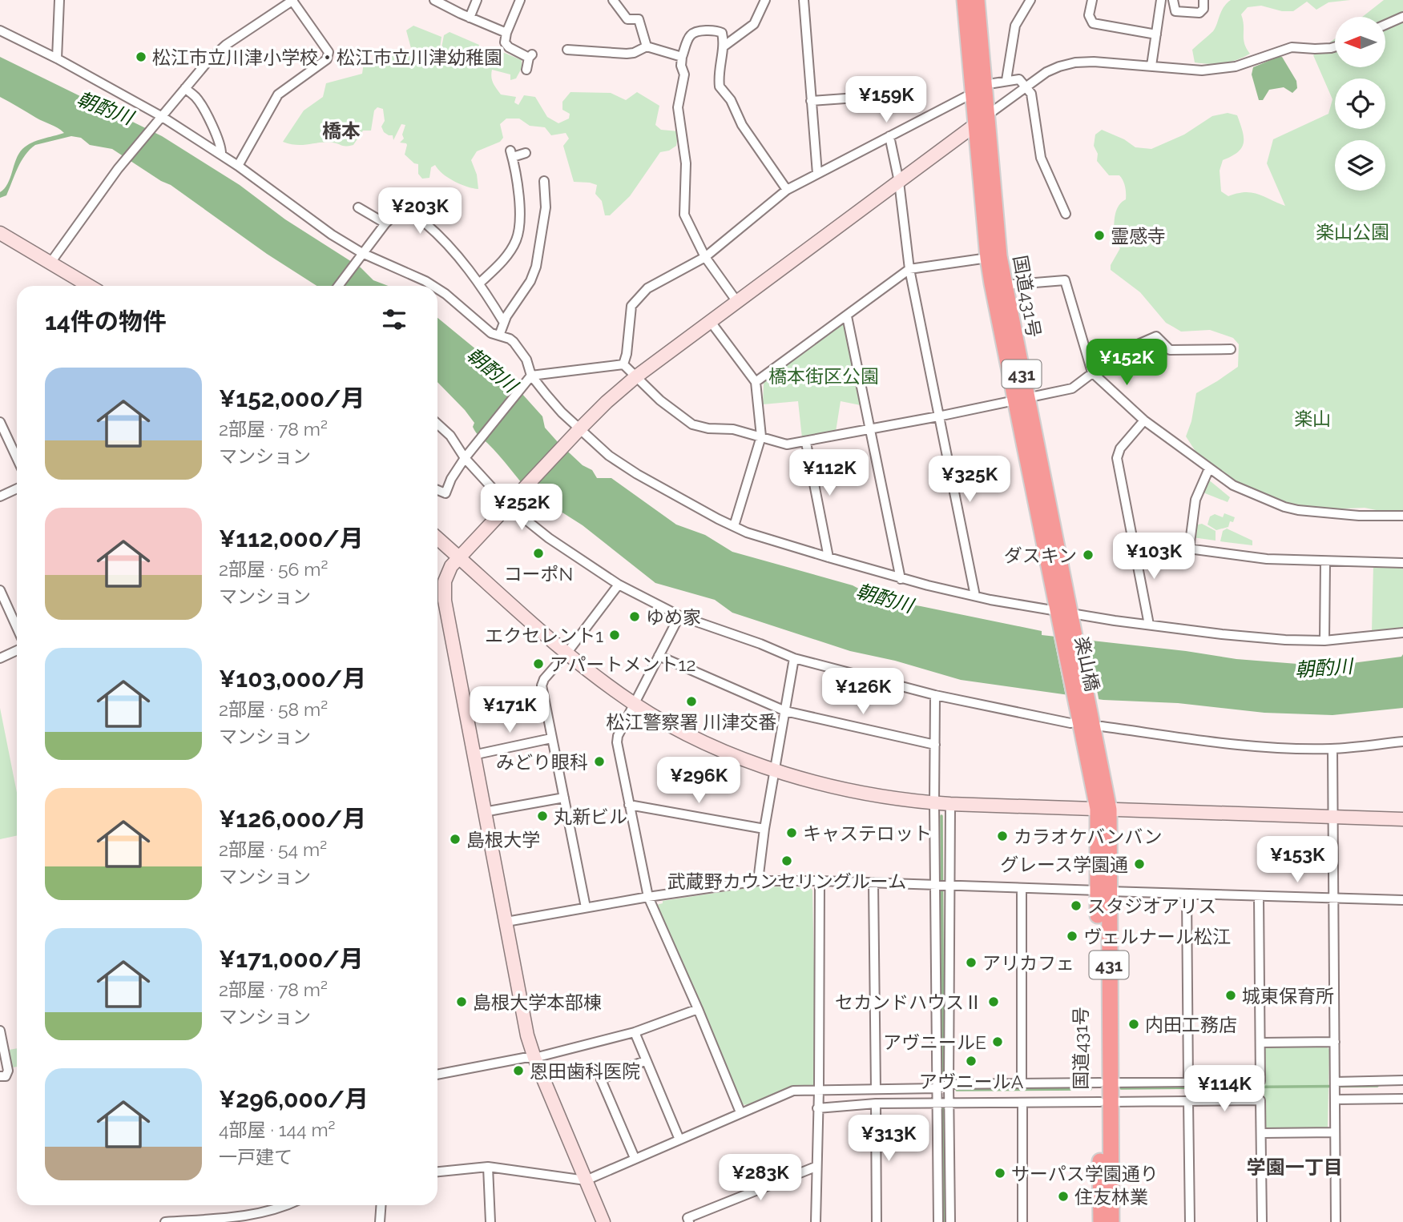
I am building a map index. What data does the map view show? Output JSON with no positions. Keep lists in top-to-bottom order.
{
  "streets": {
    "highway": ["国道431号", "431", "楽山橋"]
  },
  "crossings": [
    ["国道431号", "楽山橋"]
  ],
  "districts": ["橋本", "学園一丁目"],
  "water": ["朝酌川"],
  "parks": ["楽山公園", "橋本街区公園", "楽山"],
  "places": [
    "松江市立川津小学校・松江市立川津幼稚園",
    "霊感寺",
    "コーポN",
    "ダスキン",
    "ゆめ家",
    "エクセレント1",
    "アパートメント12",
    "松江警察署 川津交番",
    "みどり眼科",
    "丸新ビル",
    "キャステロット",
    "カラオケバンバン",
    "島根大学",
    "武蔵野カウンセリングルーム",
    "グレース学園通",
    "スタジオアリス",
    "ヴェルナール松江",
    "アリカフェ",
    "城東保育所",
    "島根大学本部棟",
    "セカンドハウスⅡ",
    "内田工務店",
    "アヴニールE",
    "アヴニールA",
    "恩田歯科医院",
    "サーパス学園通り",
    "住友林業"
  ],
  "north": "left",
  "page": {
    "price": [
      "¥159K",
      "¥203K",
      "¥152K",
      "¥112K",
      "¥325K",
      "¥252K",
      "¥103K",
      "¥126K",
      "¥171K",
      "¥296K",
      "¥153K",
      "¥114K",
      "¥313K",
      "¥283K"
    ],
    "heading": "14件の物件",
    "list": [
      {
        "name": "¥152,000/月",
        "note": "2部屋 · 78 m² · マンション"
      },
      {
        "name": "¥112,000/月",
        "note": "2部屋 · 56 m² · マンション"
      },
      {
        "name": "¥103,000/月",
        "note": "2部屋 · 58 m² · マンション"
      },
      {
        "name": "¥126,000/月",
        "note": "2部屋 · 54 m² · マンション"
      },
      {
        "name": "¥171,000/月",
        "note": "2部屋 · 78 m² · マンション"
      },
      {
        "name": "¥296,000/月",
        "note": "4部屋 · 144 m² · 一戸建て"
      }
    ]
  }
}
